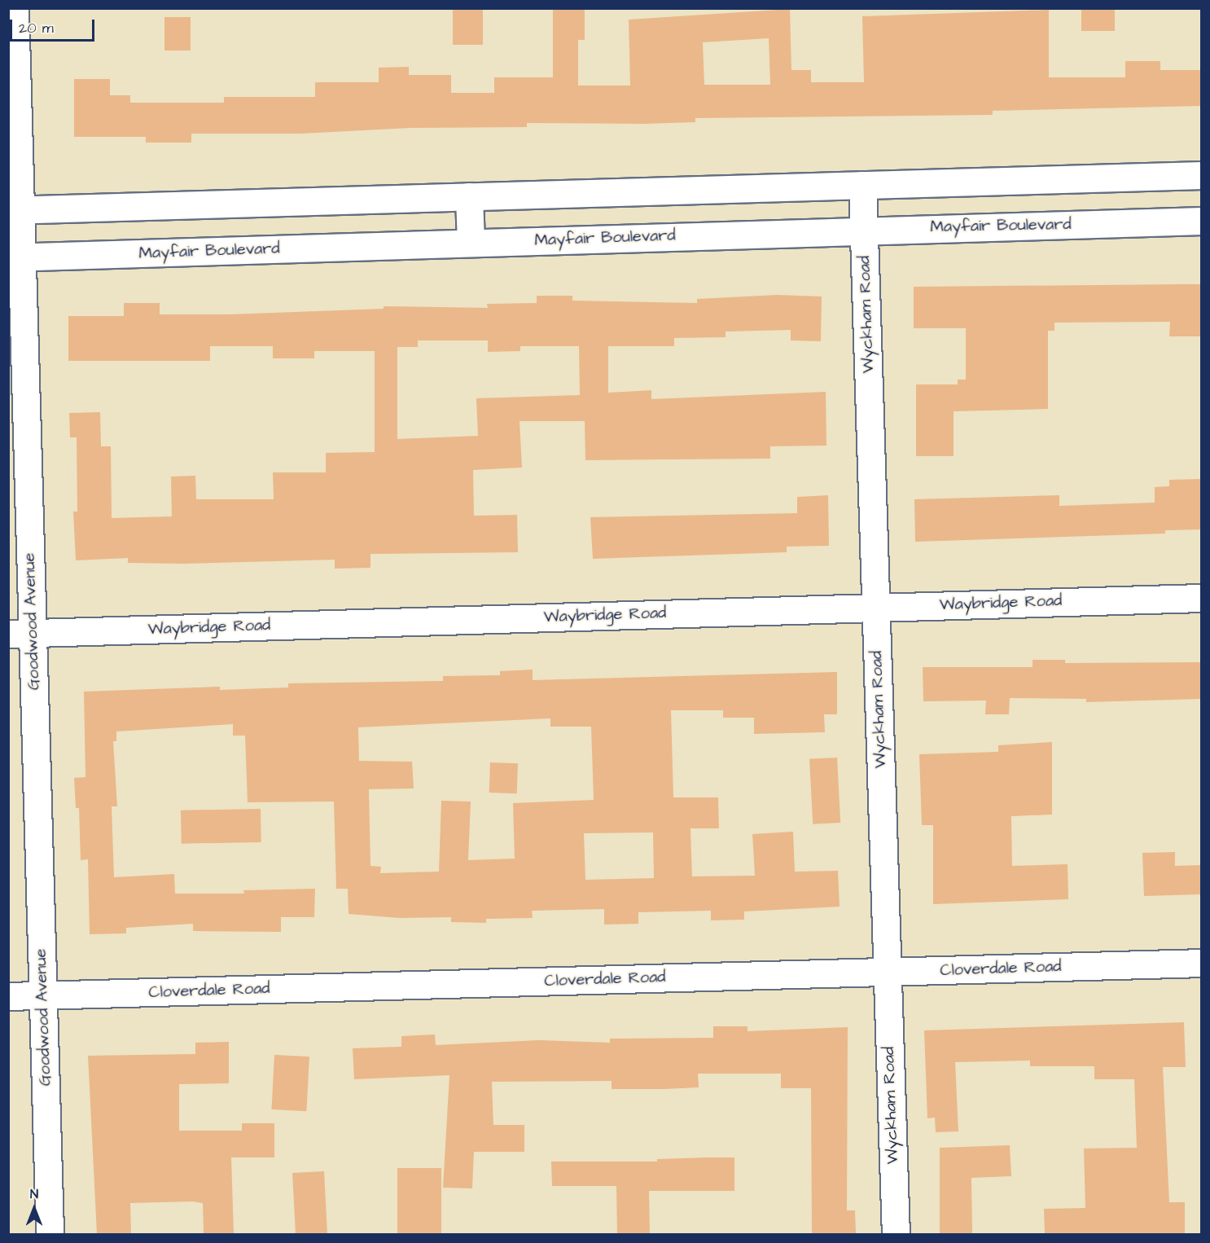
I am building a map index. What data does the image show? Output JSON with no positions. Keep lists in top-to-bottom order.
{
  "streets": {
    "street": [
      "Mayfair Boulevard",
      "Wyckham Road",
      "Waybridge Road",
      "Goodwood Avenue",
      "Cloverdale Road"
    ]
  },
  "crossings": [
    ["Mayfair Boulevard", "Wyckham Road"],
    ["Mayfair Boulevard", "Goodwood Avenue"],
    ["Wyckham Road", "Waybridge Road"],
    ["Wyckham Road", "Cloverdale Road"],
    ["Waybridge Road", "Goodwood Avenue"],
    ["Goodwood Avenue", "Cloverdale Road"]
  ],
  "scale_bar": "20 m",
  "north": "top"
}
